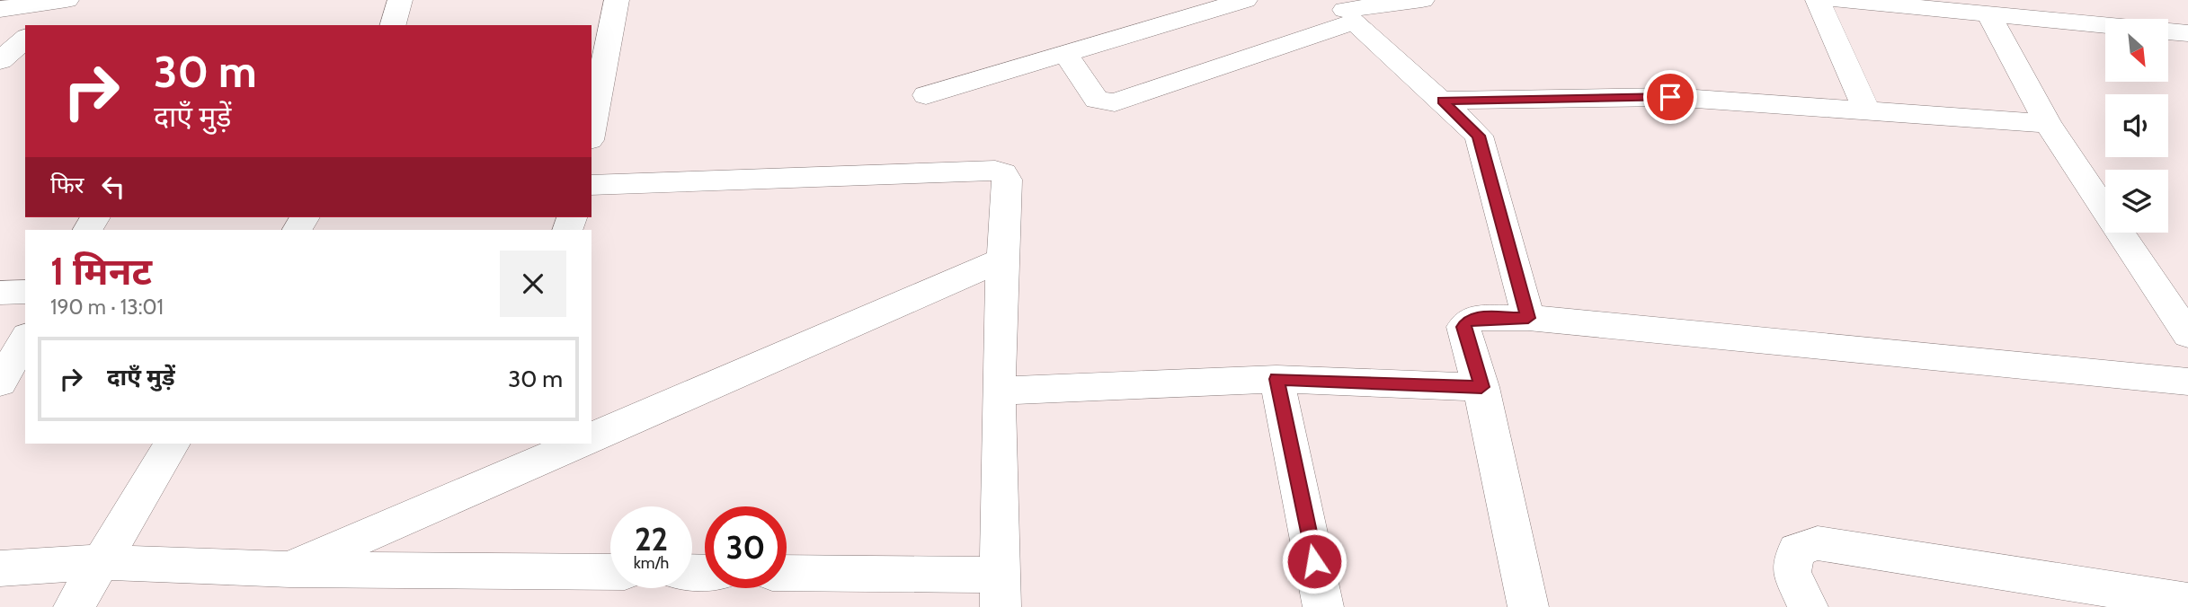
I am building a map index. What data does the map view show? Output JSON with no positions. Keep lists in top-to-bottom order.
{
  "north": "bottom right",
  "page": {
    "turn": ["30 m", "दाएँ मुड़ें"],
    "then": "फिर",
    "heading": ["1 मिनट", "190 m · 13:01"],
    "list": [
      {
        "name": "दाएँ मुड़ें",
        "value": "30 m"
      }
    ],
    "speed": "22 km/h",
    "limit": "30"
  }
}
